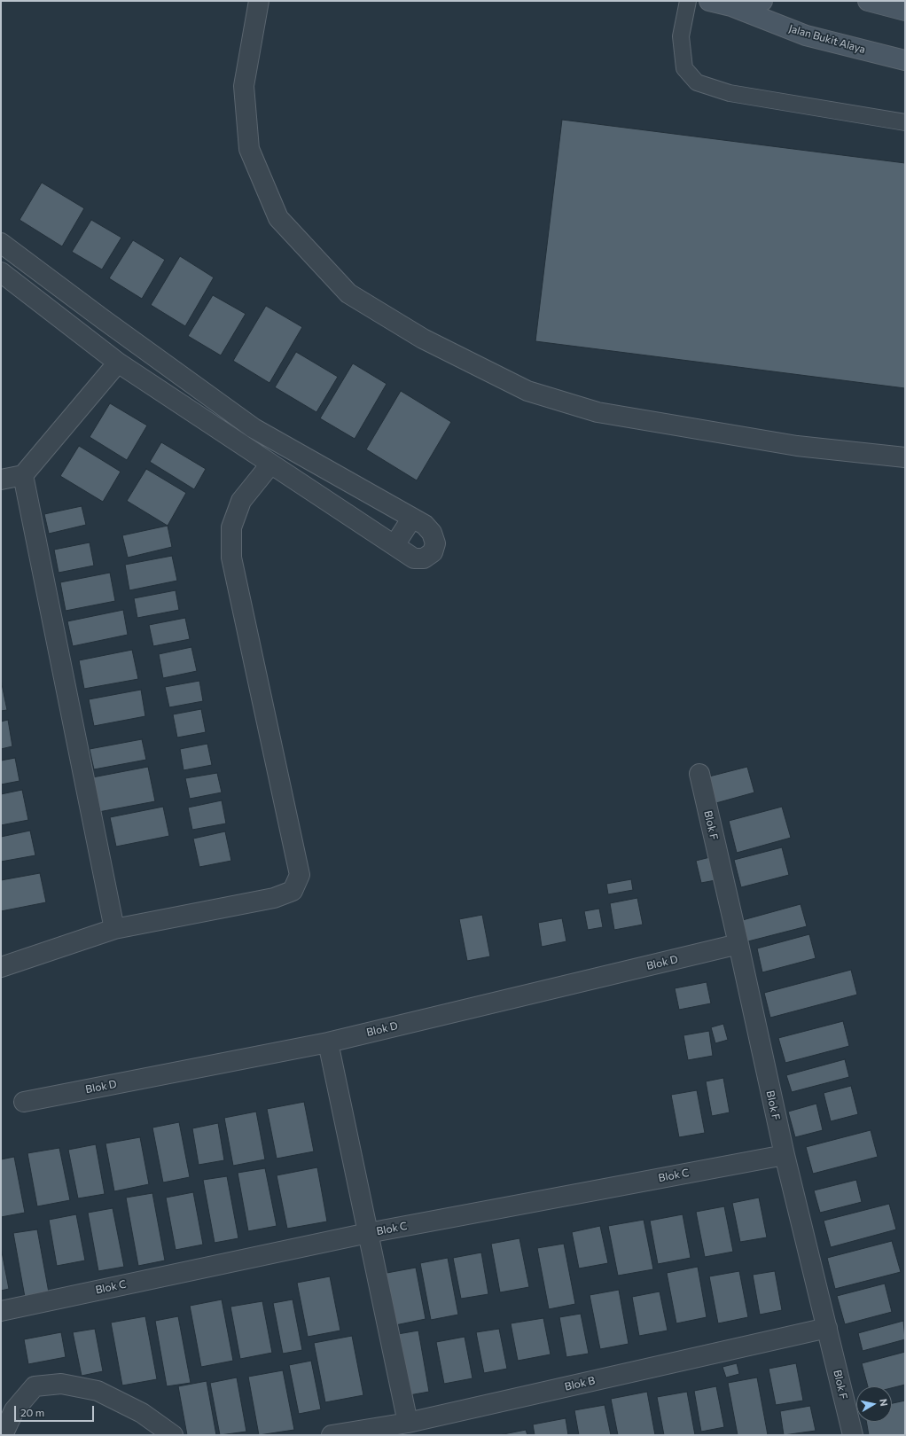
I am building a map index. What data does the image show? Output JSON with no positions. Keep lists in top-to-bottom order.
{
  "streets": {
    "street": [
      "Jalan Bukit Alaya",
      "Blok F",
      "Blok D",
      "Blok C",
      "Blok B"
    ]
  },
  "crossings": [
    ["Blok F", "Blok D"],
    ["Blok F", "Blok C"],
    ["Blok F", "Blok B"]
  ],
  "scale_bar": "20 m",
  "north": "right"
}
